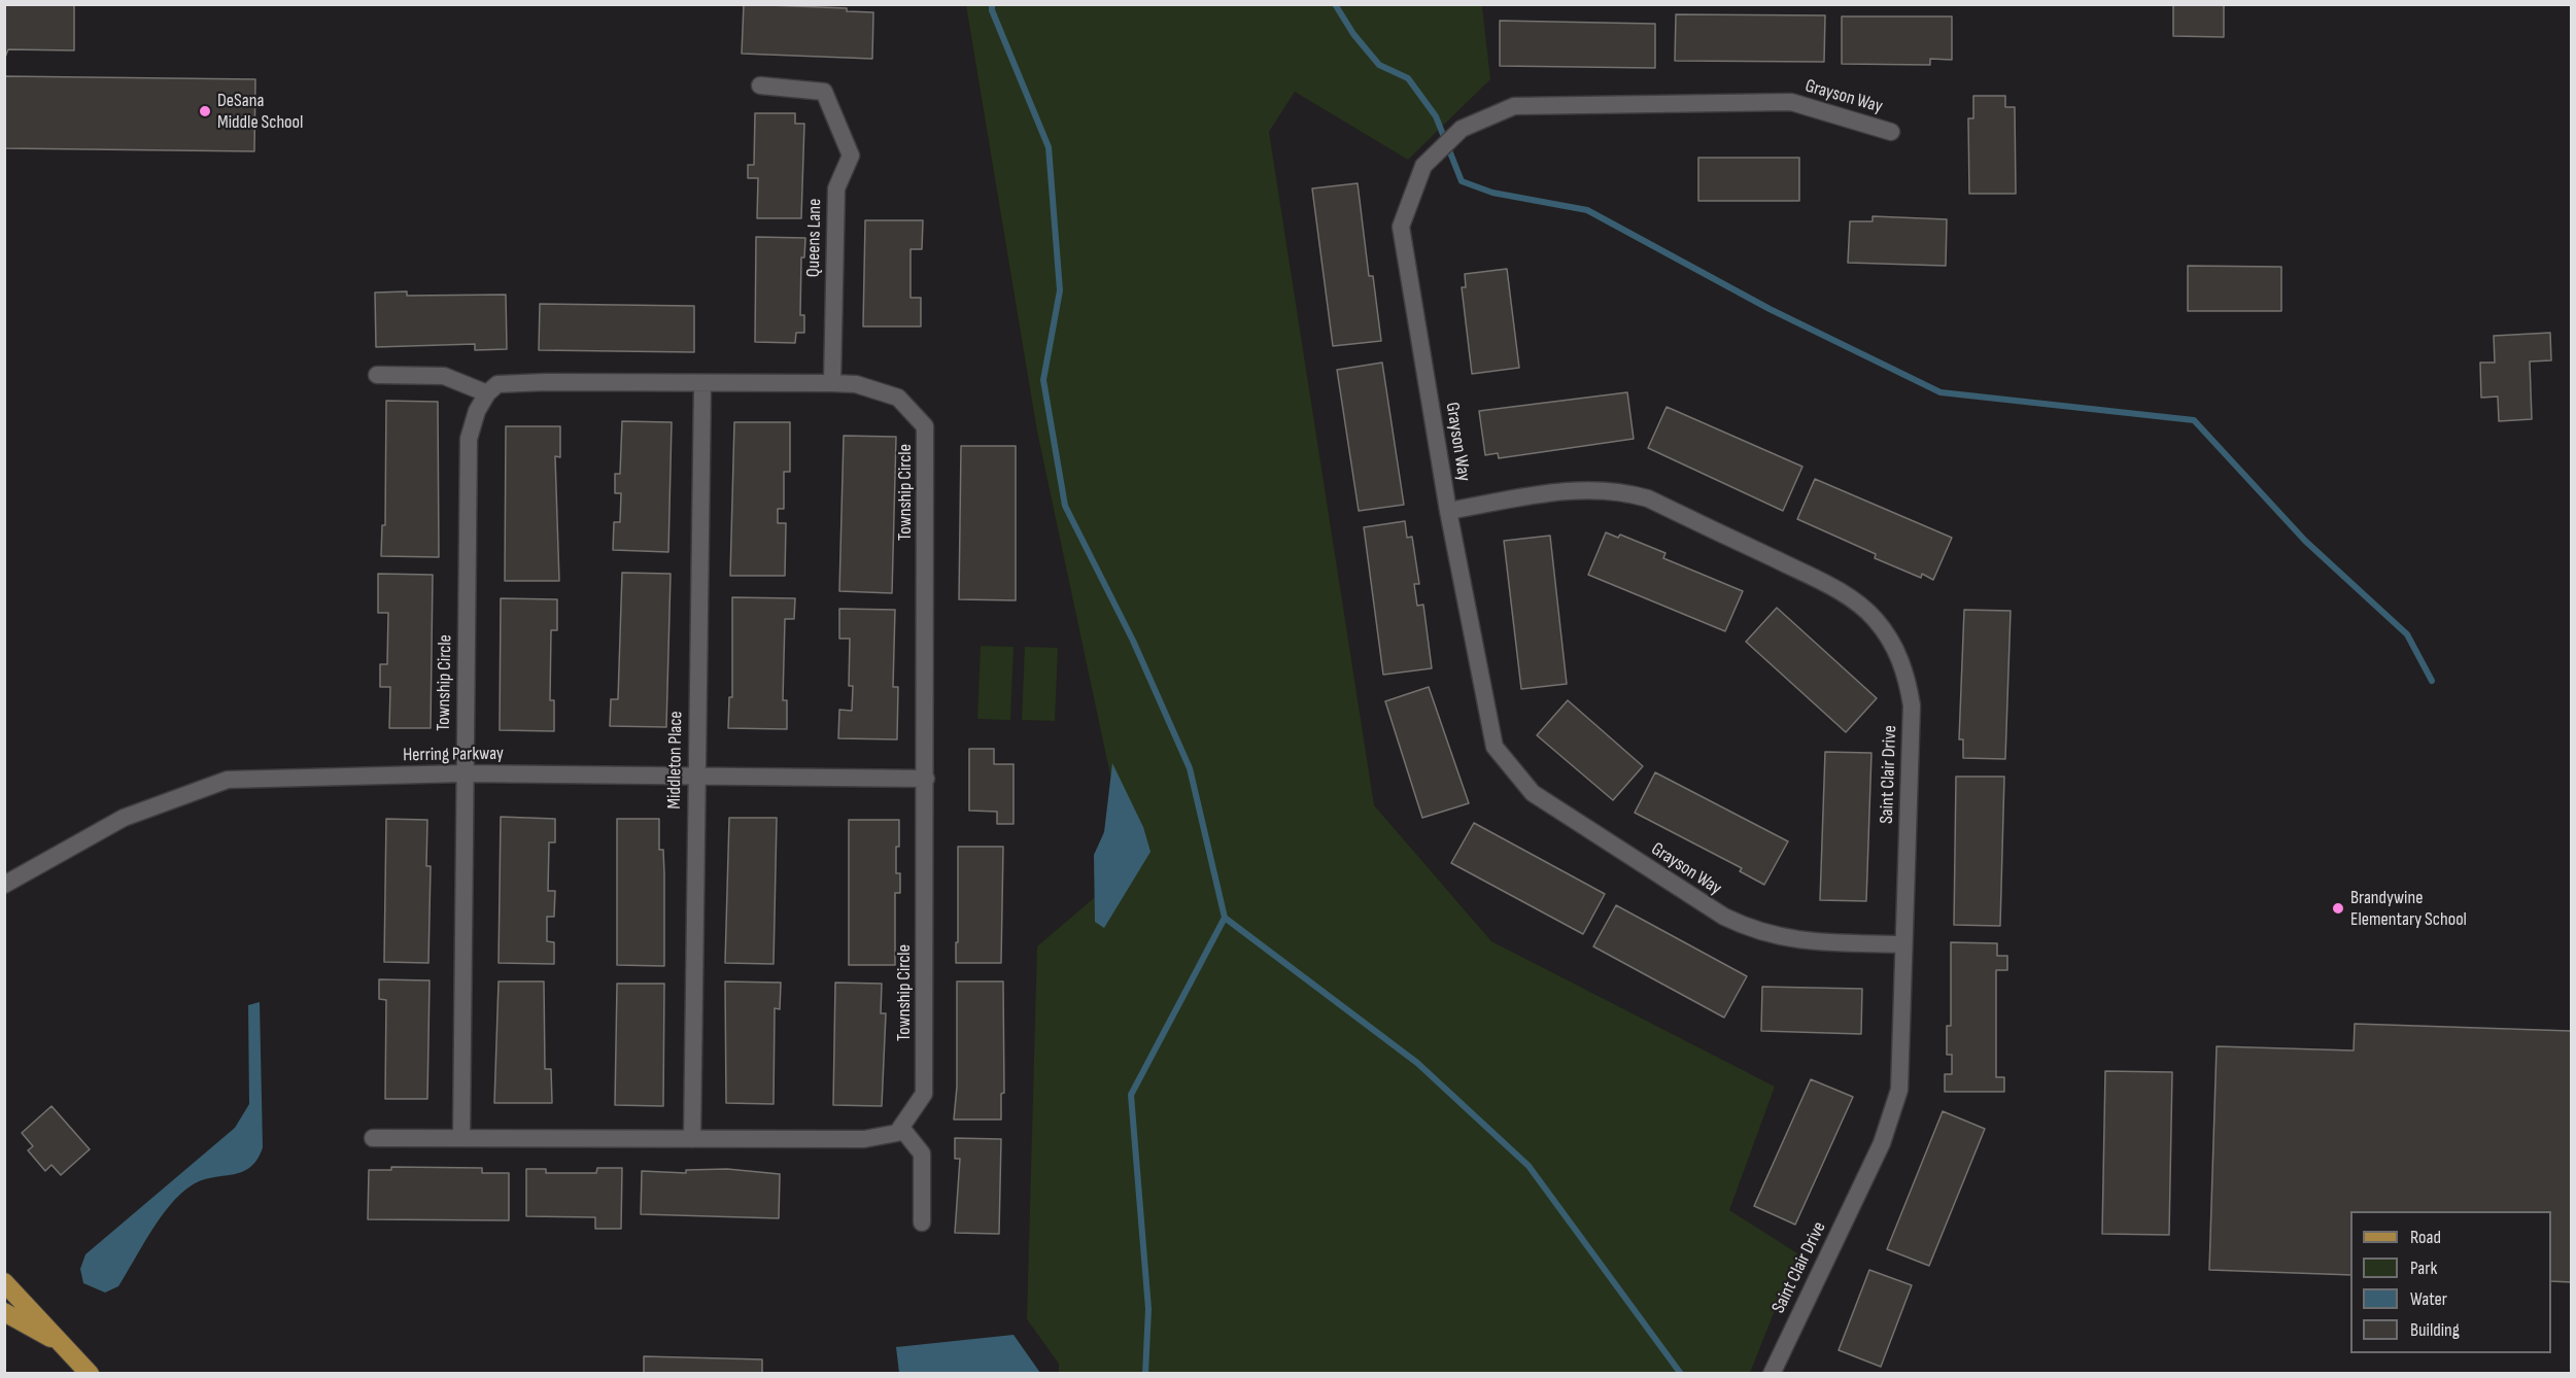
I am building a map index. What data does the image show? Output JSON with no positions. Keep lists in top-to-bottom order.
{
  "streets": {
    "street": [
      "Grayson Way",
      "Queens Lane",
      "Township Circle",
      "Herring Parkway",
      "Middleton Place",
      "Saint Clair Drive"
    ]
  },
  "crossings": [
    ["Grayson Way", "Saint Clair Drive"],
    ["Queens Lane", "Township Circle"],
    ["Township Circle", "Herring Parkway"],
    ["Township Circle", "Middleton Place"],
    ["Herring Parkway", "Middleton Place"]
  ],
  "places": ["DeSana Middle School", "Brandywine Elementary School"],
  "legend": [
    "Road",
    "Park",
    "Water",
    "Building"
  ]
}
